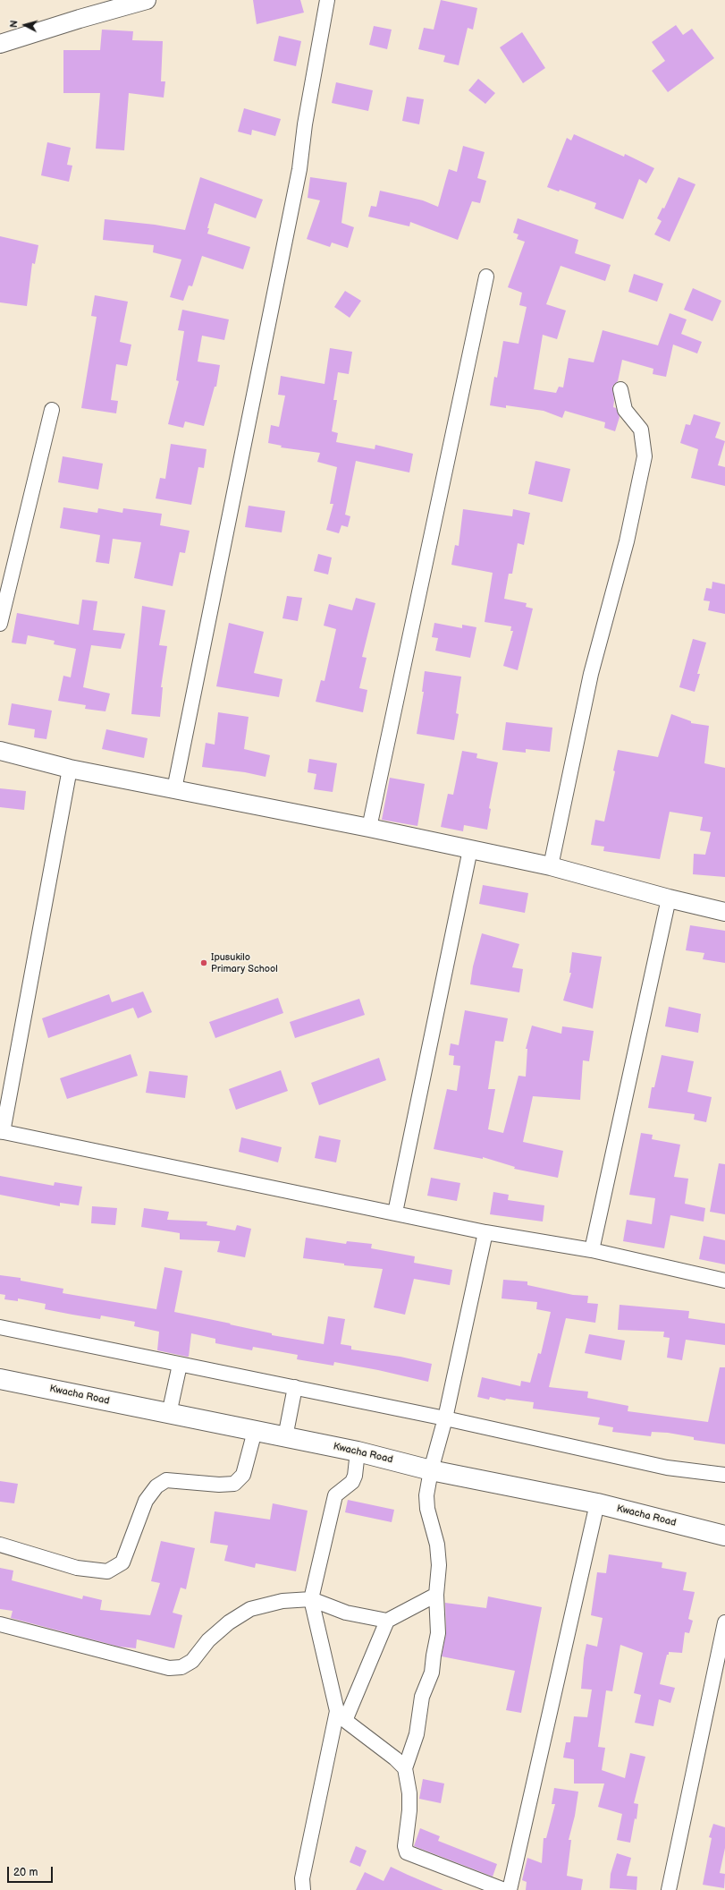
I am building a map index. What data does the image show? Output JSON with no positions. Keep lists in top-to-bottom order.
{
  "streets": {
    "main road": ["Kwacha Road"]
  },
  "places": ["Ipusukilo Primary School"],
  "scale_bar": "20 m",
  "north": "left"
}
